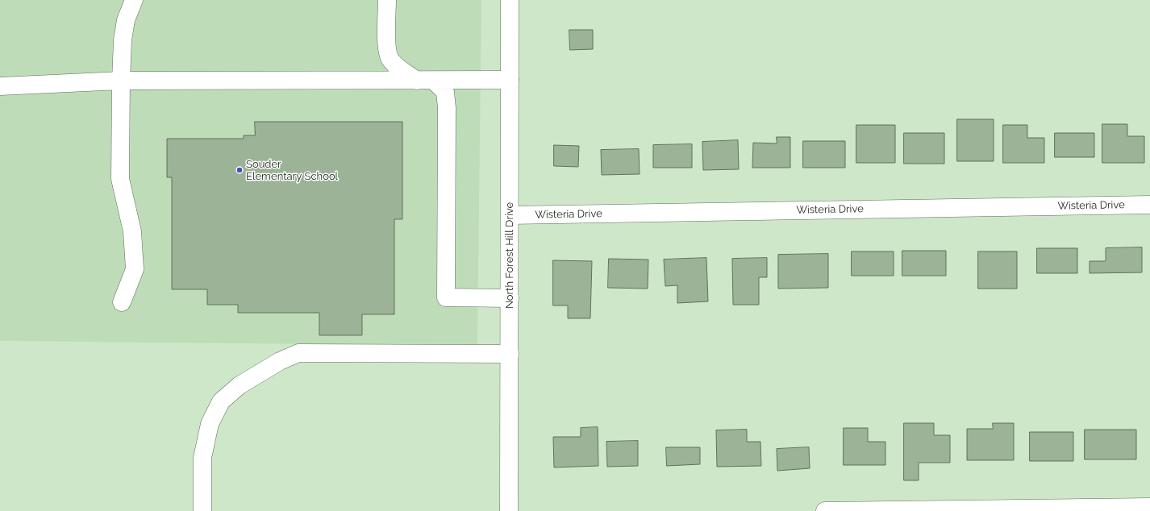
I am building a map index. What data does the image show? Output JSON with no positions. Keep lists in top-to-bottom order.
{
  "streets": {
    "street": ["Wisteria Drive", "North Forest Hill Drive"]
  },
  "crossings": [
    ["Wisteria Drive", "North Forest Hill Drive"]
  ],
  "places": ["Souder Elementary School"]
}
